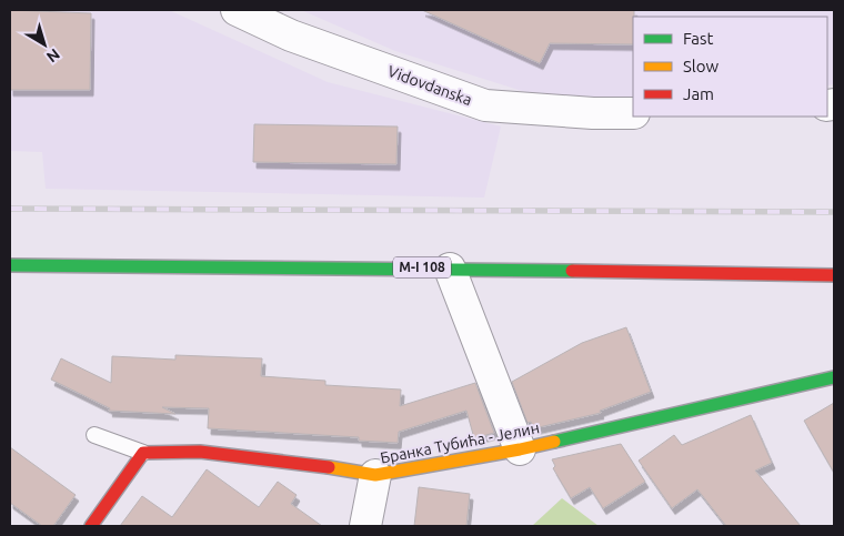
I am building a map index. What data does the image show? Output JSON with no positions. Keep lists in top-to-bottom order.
{
  "streets": {
    "main road": ["M-I 108", "Бранка Тубића - Јелин"],
    "street": ["Vidovdanska"]
  },
  "legend": ["Fast", "Slow", "Jam"],
  "north": "bottom right"
}
